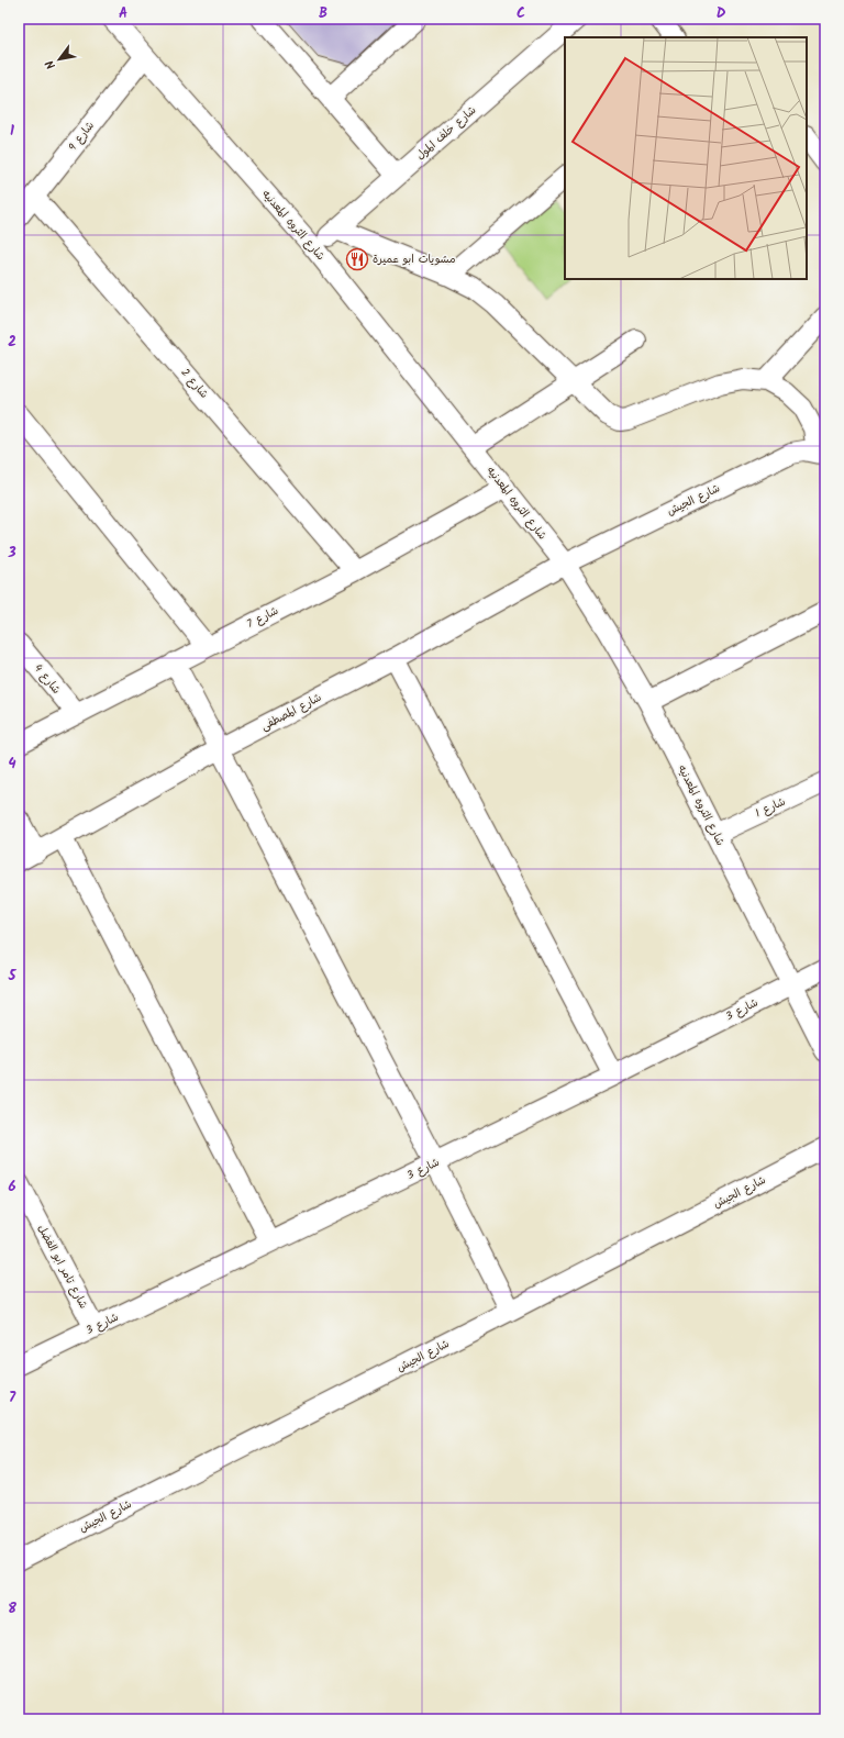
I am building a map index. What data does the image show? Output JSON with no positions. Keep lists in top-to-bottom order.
{
  "streets": {
    "street": [
      "شارع خلف المول",
      "شارع 9",
      "شارع الثروه المعدنيه",
      "شارع 2",
      "شارع الجيش",
      "شارع 7",
      "شارع 4",
      "شارع المصطفى",
      "شارع 1",
      "شارع 3",
      "شارع تامر ابو الفضل"
    ]
  },
  "crossings": [
    ["شارع خلف المول", "شارع الثروه المعدنيه"],
    ["شارع 9", "شارع الثروه المعدنيه"],
    ["شارع 9", "شارع 2"],
    ["شارع الثروه المعدنيه", "شارع الجيش"],
    ["شارع الثروه المعدنيه", "شارع 7"],
    ["شارع الثروه المعدنيه", "شارع المصطفى"],
    ["شارع الثروه المعدنيه", "شارع 1"],
    ["شارع الثروه المعدنيه", "شارع 3"],
    ["شارع 2", "شارع 7"],
    ["شارع الجيش", "شارع المصطفى"],
    ["شارع 7", "شارع 4"],
    ["شارع 3", "شارع تامر ابو الفضل"]
  ],
  "places": {
    "restaurant": ["مشويات ابو عميرة"]
  },
  "north": "bottom left",
  "grid": {
    "columns": [
      "A",
      "B",
      "C",
      "D"
    ],
    "rows": [
      "1",
      "2",
      "3",
      "4",
      "5",
      "6",
      "7",
      "8"
    ]
  }
}
